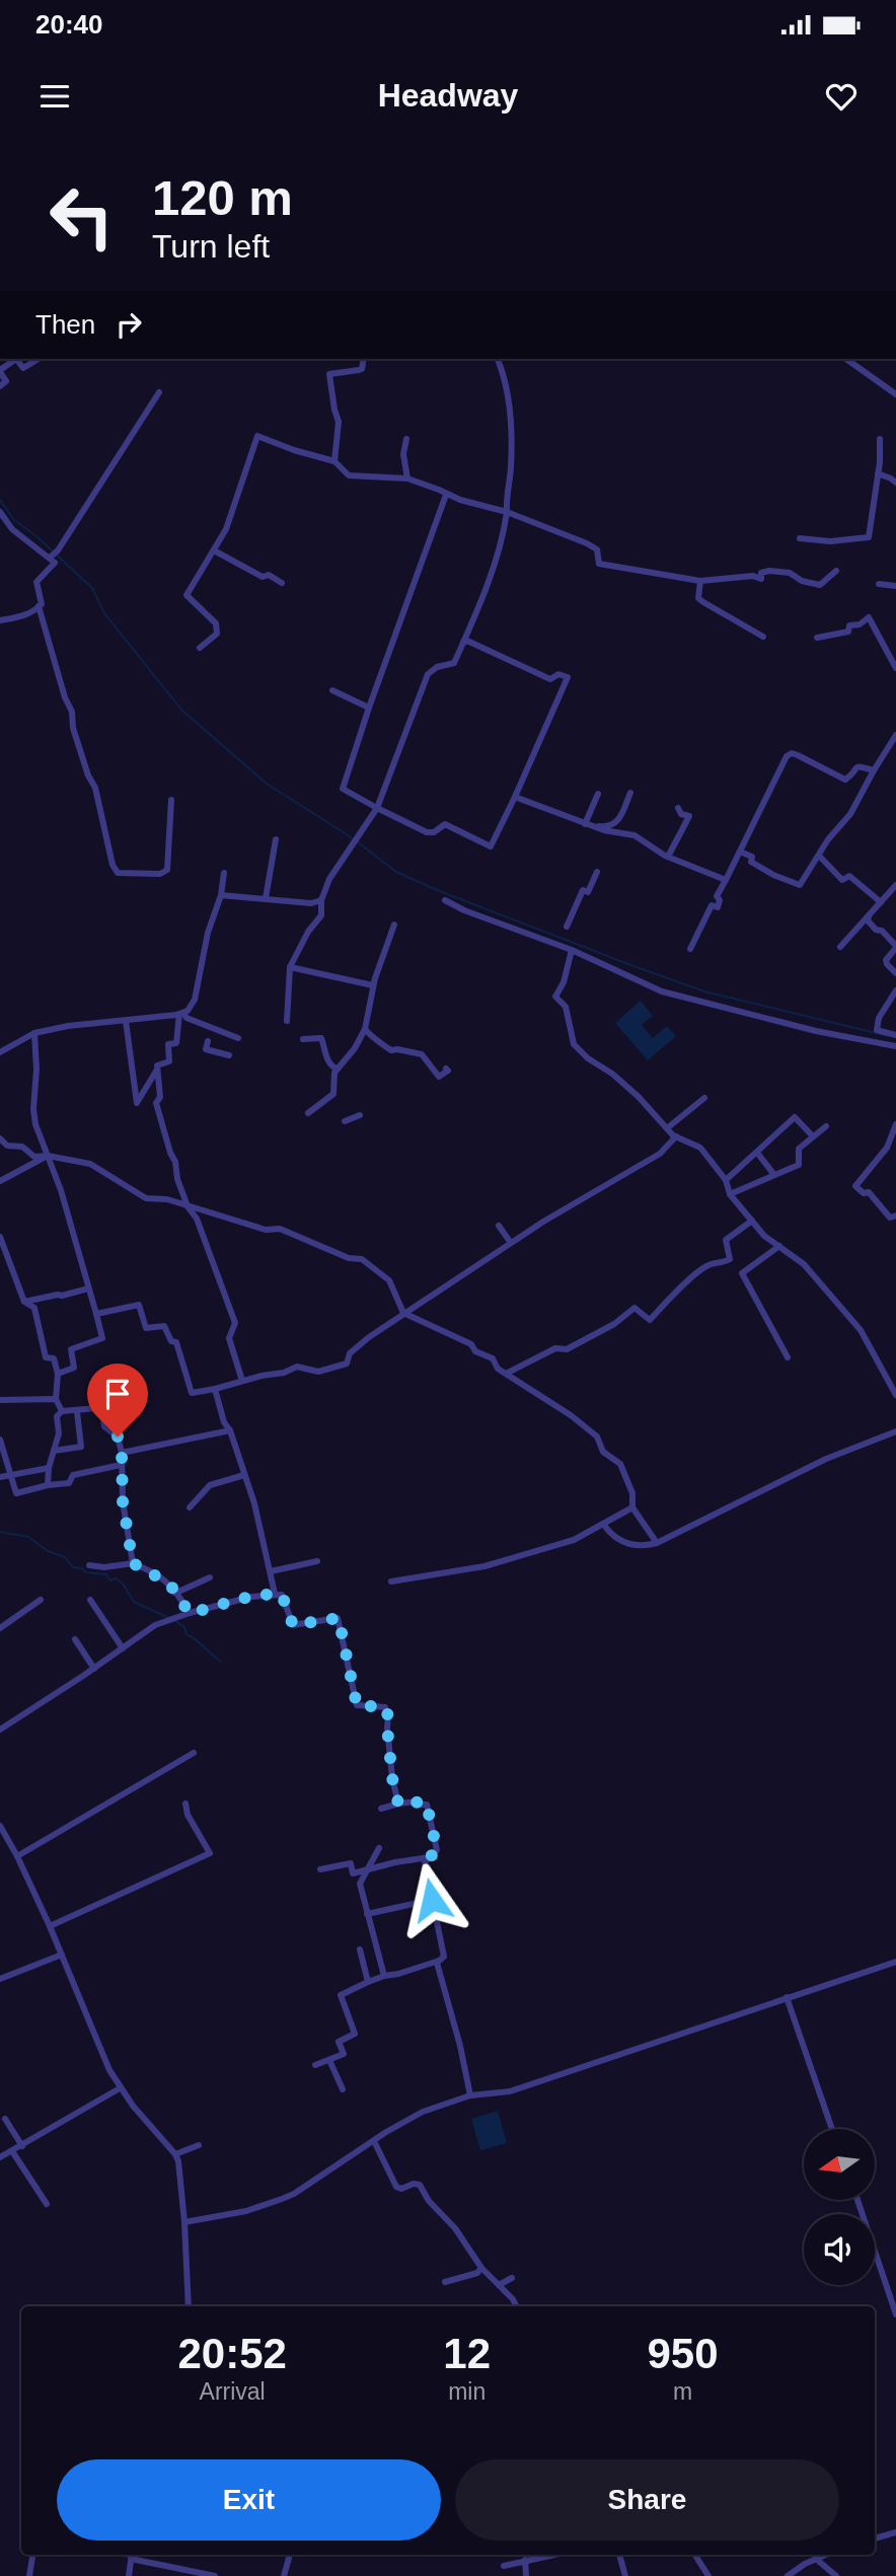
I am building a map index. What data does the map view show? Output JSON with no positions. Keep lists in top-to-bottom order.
{
  "north": "left",
  "page": {
    "status": "20:40",
    "header": "Headway",
    "turn": ["120 m", "Turn left"],
    "then": "Then",
    "eta": [
      "20:52",
      "Arrival",
      "12",
      "min",
      "950",
      "m"
    ],
    "buttons": ["Exit", "Share"]
  }
}
